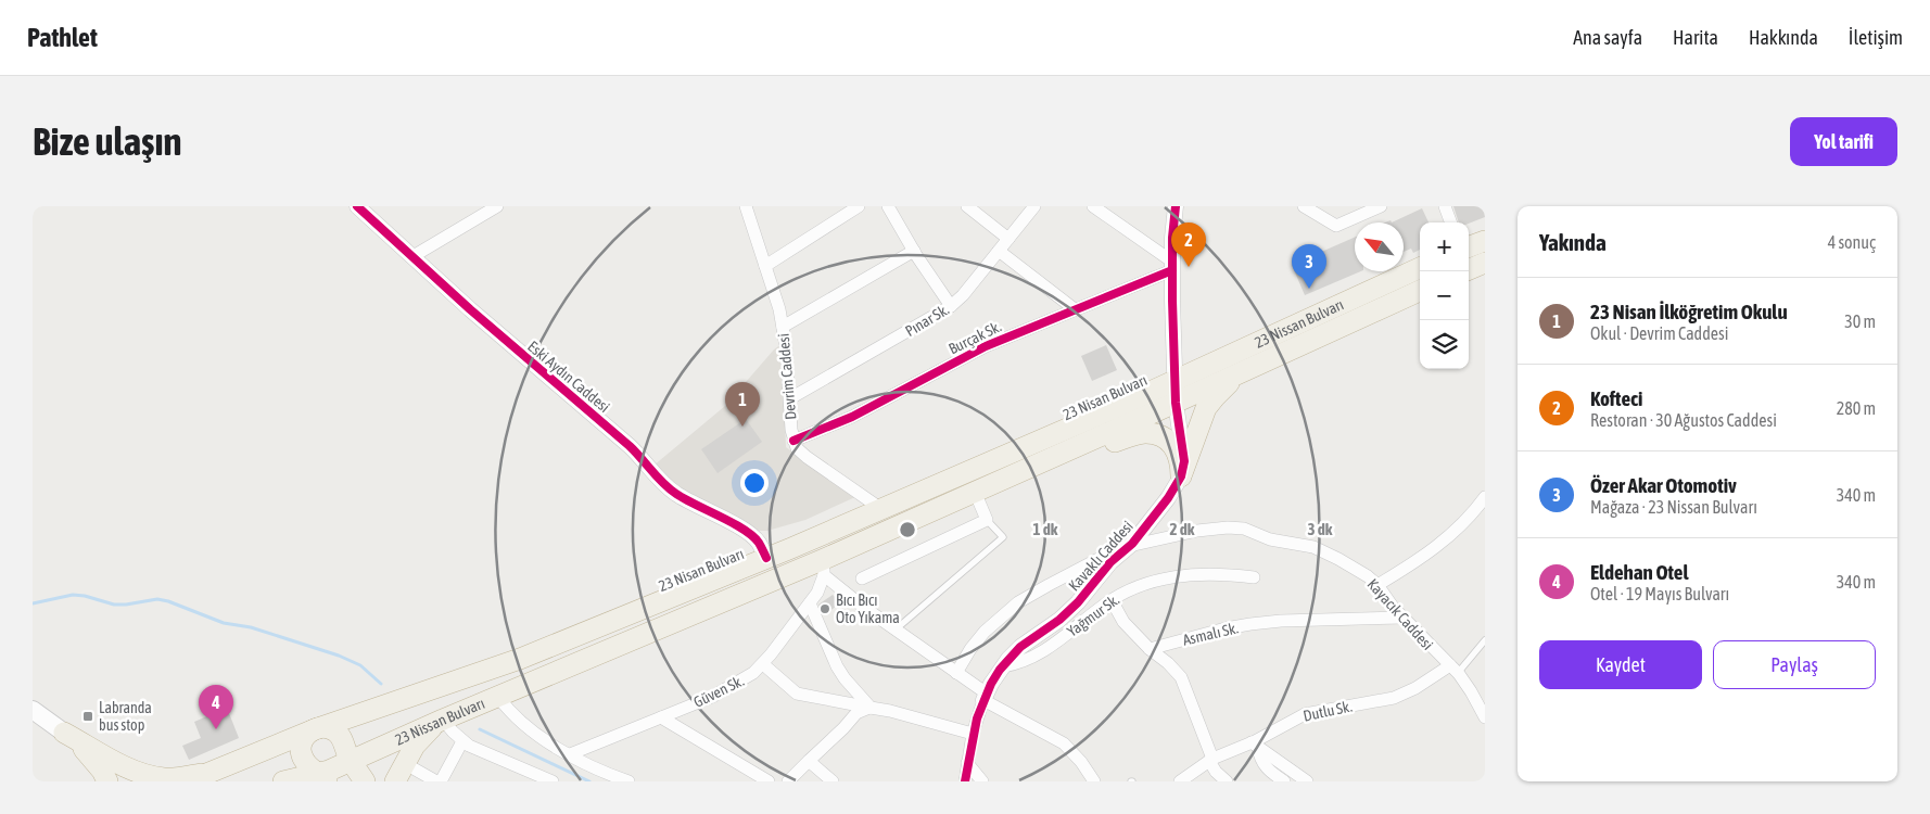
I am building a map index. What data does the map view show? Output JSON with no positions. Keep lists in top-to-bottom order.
{
  "streets": {
    "highway": ["23 Nissan Bulvarı", "23 Nisan Bulvarı"],
    "street": [
      "Pınar Sk.",
      "Burçak Sk.",
      "Eski Aydın Caddesi",
      "Devrim Caddesi",
      "Kavaklı Caddesi",
      "Kayacık Caddesi",
      "Yağmur Sk.",
      "Asmalı Sk.",
      "Güven Sk.",
      "Dutlu Sk."
    ]
  },
  "crossings": [
    ["Pınar Sk.", "Devrim Caddesi"],
    ["23 Nissan Bulvarı", "23 Nisan Bulvarı"],
    ["23 Nissan Bulvarı", "Kavaklı Caddesi"],
    ["23 Nissan Bulvarı", "Güven Sk."],
    ["Burçak Sk.", "Devrim Caddesi"],
    ["Burçak Sk.", "Kavaklı Caddesi"],
    ["Eski Aydın Caddesi", "23 Nisan Bulvarı"],
    ["Devrim Caddesi", "23 Nisan Bulvarı"],
    ["23 Nisan Bulvarı", "Kavaklı Caddesi"],
    ["Kavaklı Caddesi", "Kayacık Caddesi"],
    ["Kavaklı Caddesi", "Yağmur Sk."],
    ["Kayacık Caddesi", "Asmalı Sk."],
    ["Kayacık Caddesi", "Dutlu Sk."],
    ["Asmalı Sk.", "Dutlu Sk."]
  ],
  "places": {
    "other": ["Bıcı Bıcı Oto Yıkama"],
    "transit": ["Labranda bus stop"]
  },
  "north": "top left",
  "page": {
    "header": "Pathlet",
    "nav": [
      "Ana sayfa",
      "Harita",
      "Hakkında",
      "İletişim"
    ],
    "buttons": [
      "Yol tarifi",
      ["Kaydet", "Paylaş"]
    ],
    "title": "Bize ulaşın",
    "heading": ["Yakında", "4 sonuç"],
    "map_buttons": ["+", "−"],
    "pins": [
      "2",
      "3",
      "1",
      "4"
    ],
    "list": [
      {
        "mark": "1",
        "name": "23 Nisan İlköğretim Okulu",
        "note": "Okul · Devrim Caddesi",
        "value": "30 m"
      },
      {
        "mark": "2",
        "name": "Kofteci",
        "note": "Restoran · 30 Ağustos Caddesi",
        "value": "280 m"
      },
      {
        "mark": "3",
        "name": "Özer Akar Otomotiv",
        "note": "Mağaza · 23 Nissan Bulvarı",
        "value": "340 m"
      },
      {
        "mark": "4",
        "name": "Eldehan Otel",
        "note": "Otel · 19 Mayıs Bulvarı",
        "value": "340 m"
      }
    ]
  },
  "rings": ["1 dk", "2 dk", "3 dk"]
}
